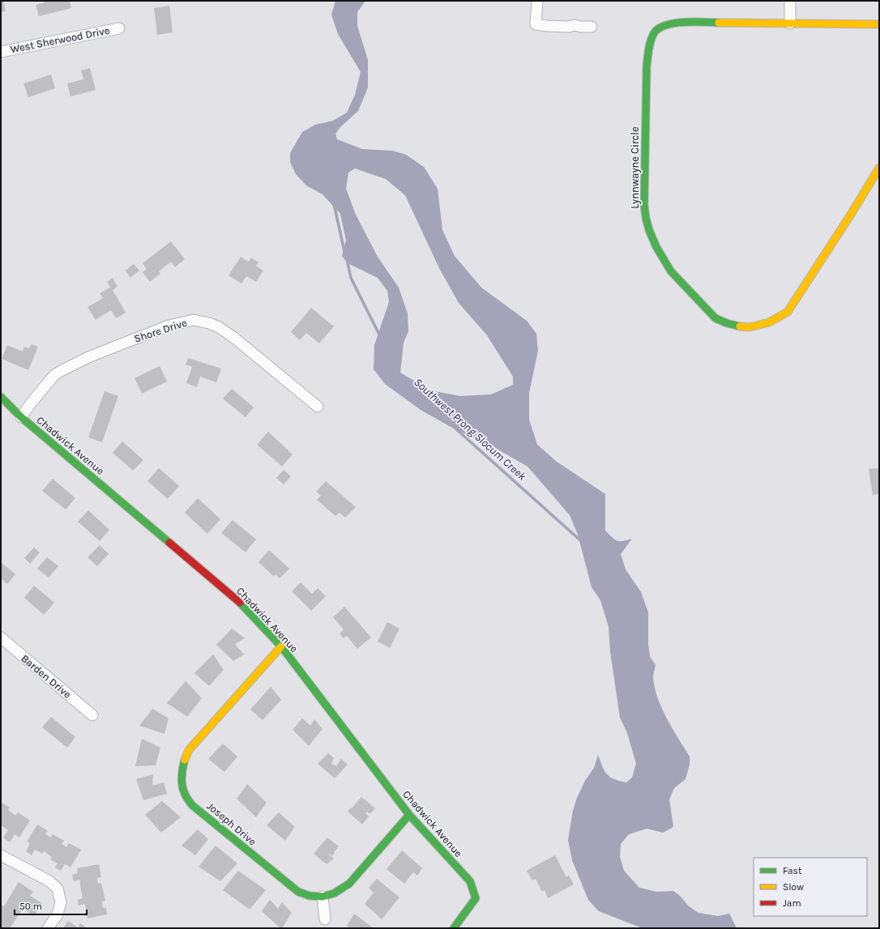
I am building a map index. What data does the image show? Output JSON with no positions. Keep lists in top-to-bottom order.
{
  "streets": {
    "street": [
      "West Sherwood Drive",
      "Lynnwayne Circle",
      "Shore Drive",
      "Chadwick Avenue",
      "Barden Drive",
      "Joseph Drive"
    ]
  },
  "crossings": [
    ["Shore Drive", "Chadwick Avenue"],
    ["Chadwick Avenue", "Joseph Drive"]
  ],
  "water": ["Southwest Prong Slocum Creek"],
  "legend": ["Fast", "Slow", "Jam"],
  "scale_bar": "50 m"
}
